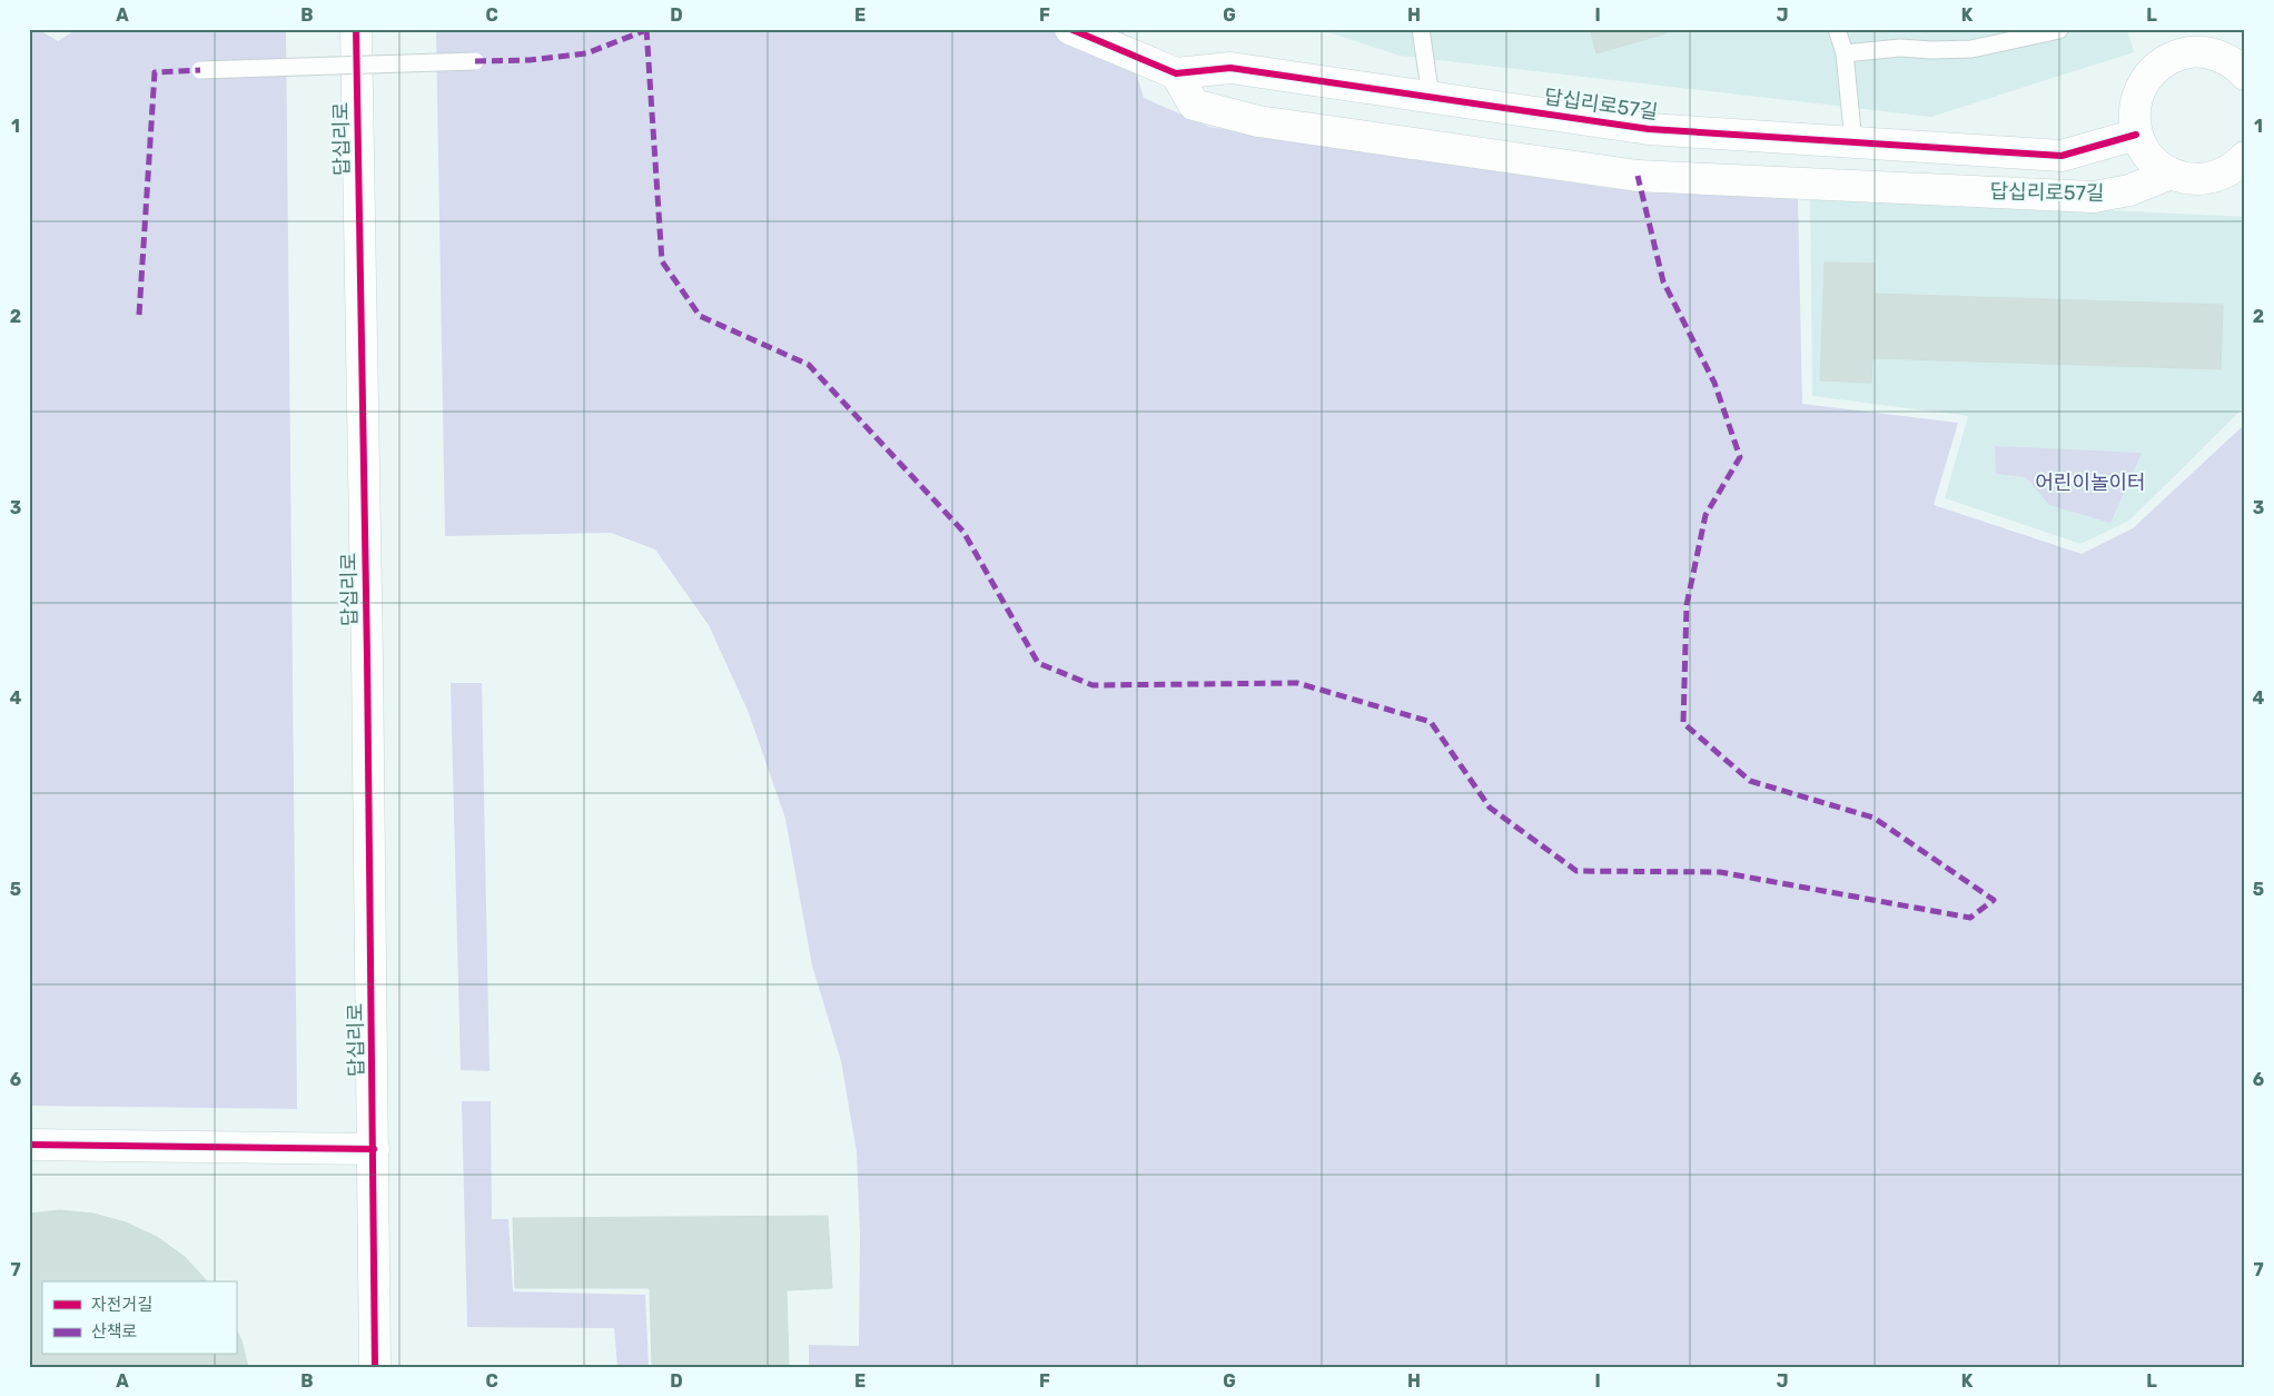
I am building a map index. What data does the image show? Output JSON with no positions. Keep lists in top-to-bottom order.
{
  "streets": {
    "street": ["답십리로57길", "답십리로"]
  },
  "parks": ["어린이놀이터"],
  "legend": ["자전거길", "산책로"],
  "grid": {
    "columns": [
      "A",
      "B",
      "C",
      "D",
      "E",
      "F",
      "G",
      "H",
      "I",
      "J",
      "K",
      "L"
    ],
    "rows": [
      "1",
      "2",
      "3",
      "4",
      "5",
      "6",
      "7"
    ]
  }
}
